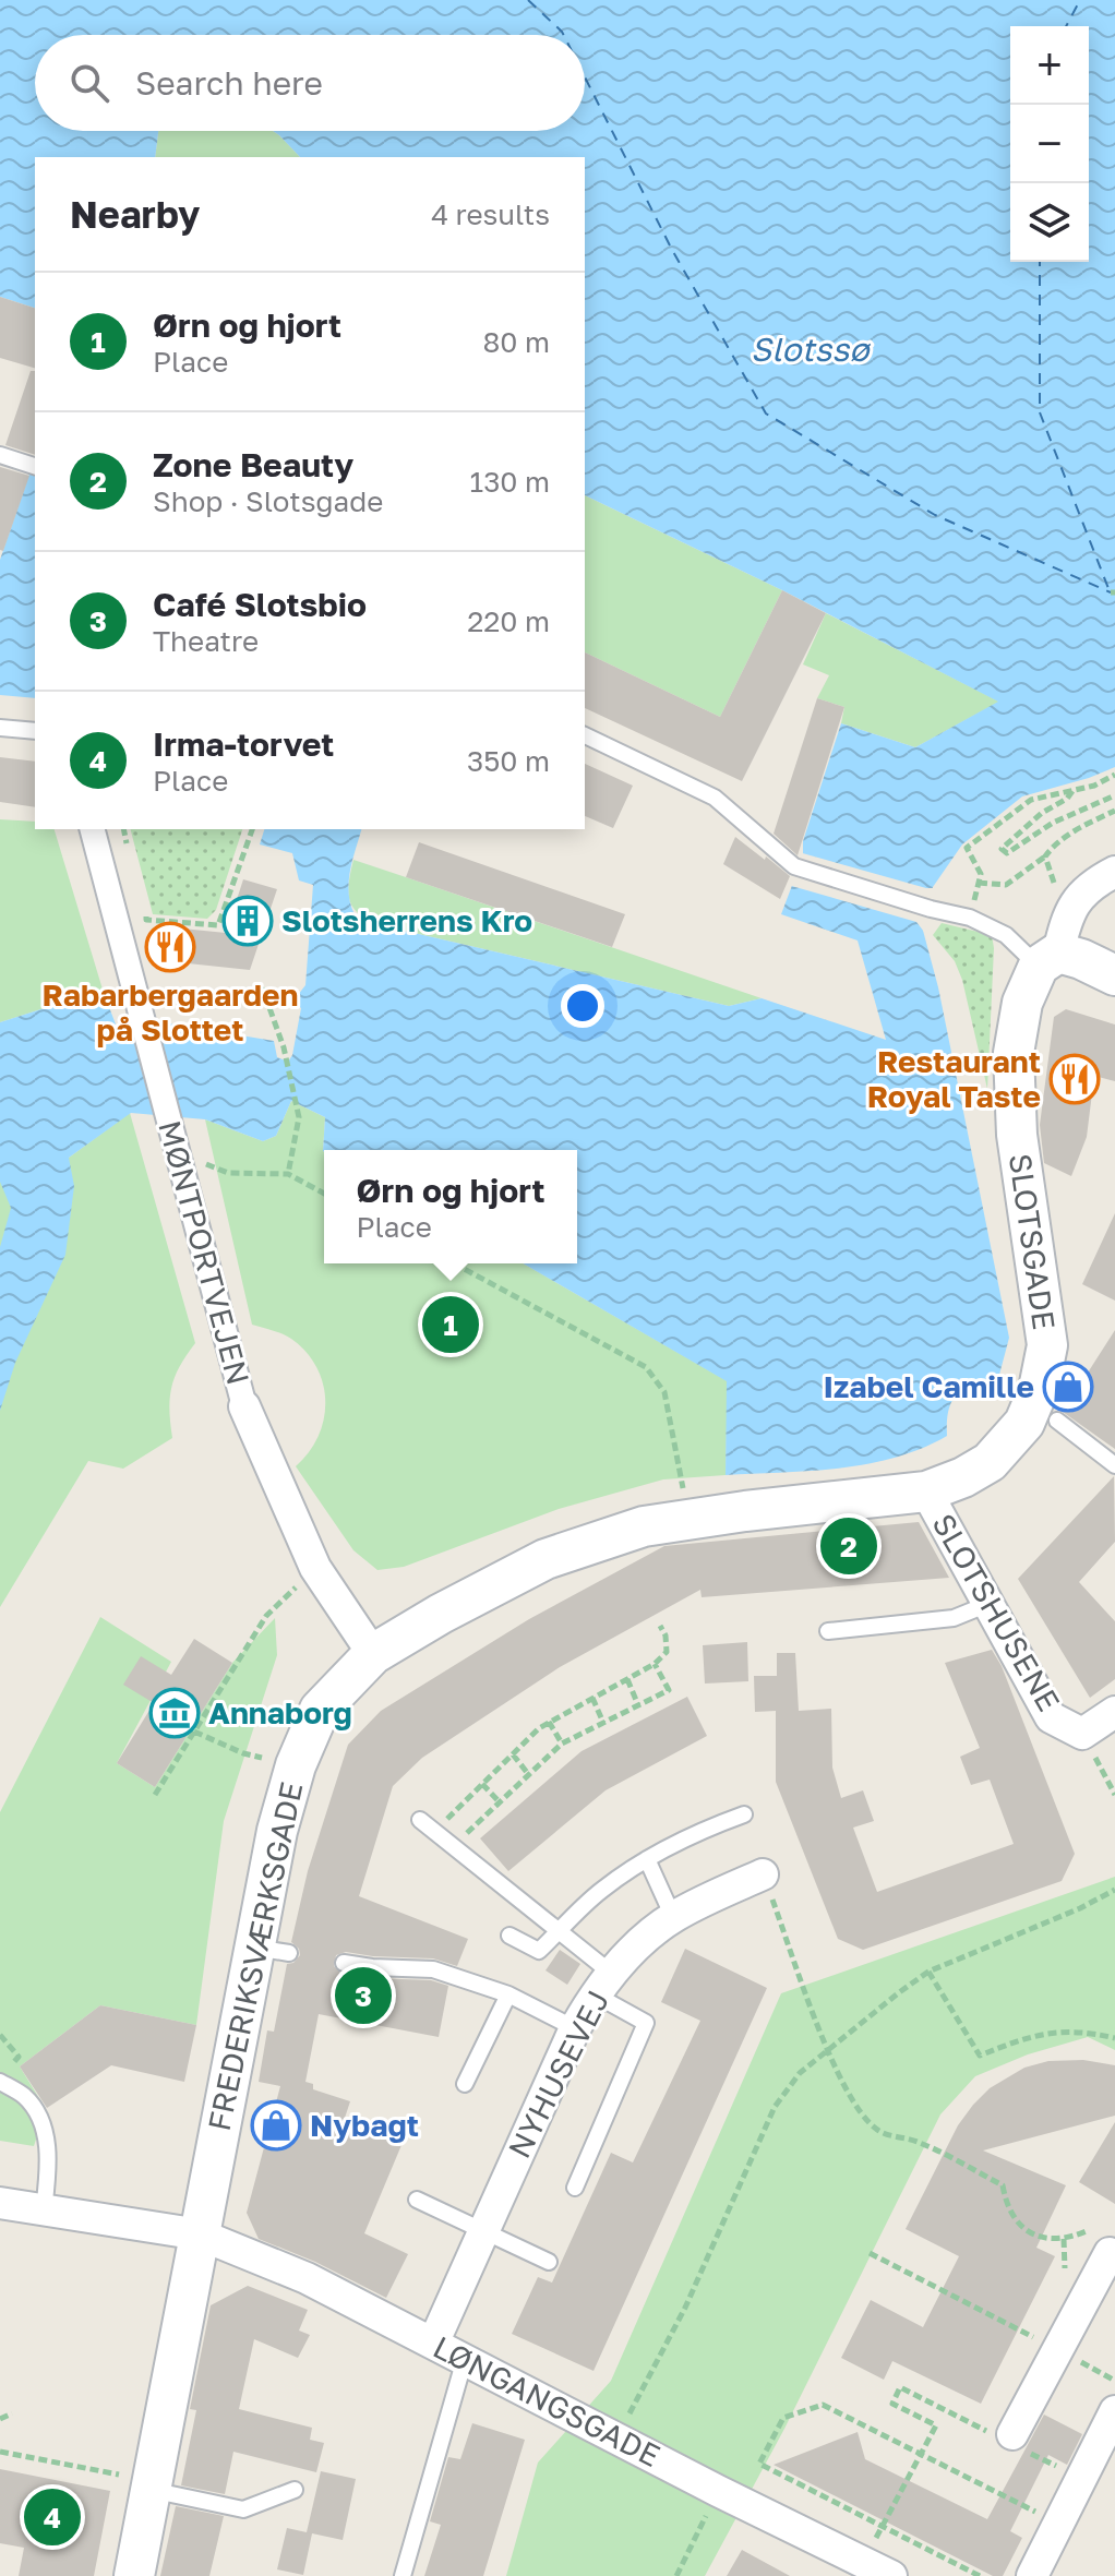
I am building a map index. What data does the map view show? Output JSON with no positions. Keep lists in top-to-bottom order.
{
  "streets": {
    "street": [
      "SLOTSGADE",
      "MØNTPORTVEJEN",
      "SLOTSHUSENE",
      "FREDERIKSVÆRKSGADE",
      "NYHUSEVEJ",
      "LØNGANGSGADE"
    ]
  },
  "crossings": [
    ["SLOTSGADE", "SLOTSHUSENE"],
    ["SLOTSGADE", "FREDERIKSVÆRKSGADE"],
    ["MØNTPORTVEJEN", "FREDERIKSVÆRKSGADE"],
    ["FREDERIKSVÆRKSGADE", "LØNGANGSGADE"],
    ["NYHUSEVEJ", "LØNGANGSGADE"]
  ],
  "water": ["Slotssø"],
  "places": {
    "building": ["Slotsherrens Kro"],
    "restaurant": ["Rabarbergaarden på Slottet", "Restaurant Royal Taste"],
    "shop": ["Izabel Camille", "Nybagt"],
    "museum": ["Annaborg"]
  },
  "page": {
    "map_buttons": ["+", "−"],
    "search": "Search here",
    "heading": ["Nearby", "4 results"],
    "list": [
      {
        "mark": "1",
        "name": "Ørn og hjort",
        "note": "Place",
        "value": "80 m"
      },
      {
        "mark": "2",
        "name": "Zone Beauty",
        "note": "Shop · Slotsgade",
        "value": "130 m"
      },
      {
        "mark": "3",
        "name": "Café Slotsbio",
        "note": "Theatre",
        "value": "220 m"
      },
      {
        "mark": "4",
        "name": "Irma-torvet",
        "note": "Place",
        "value": "350 m"
      }
    ],
    "popup": ["Ørn og hjort", "Place"],
    "pins": [
      "1",
      "2",
      "3",
      "4"
    ]
  }
}
